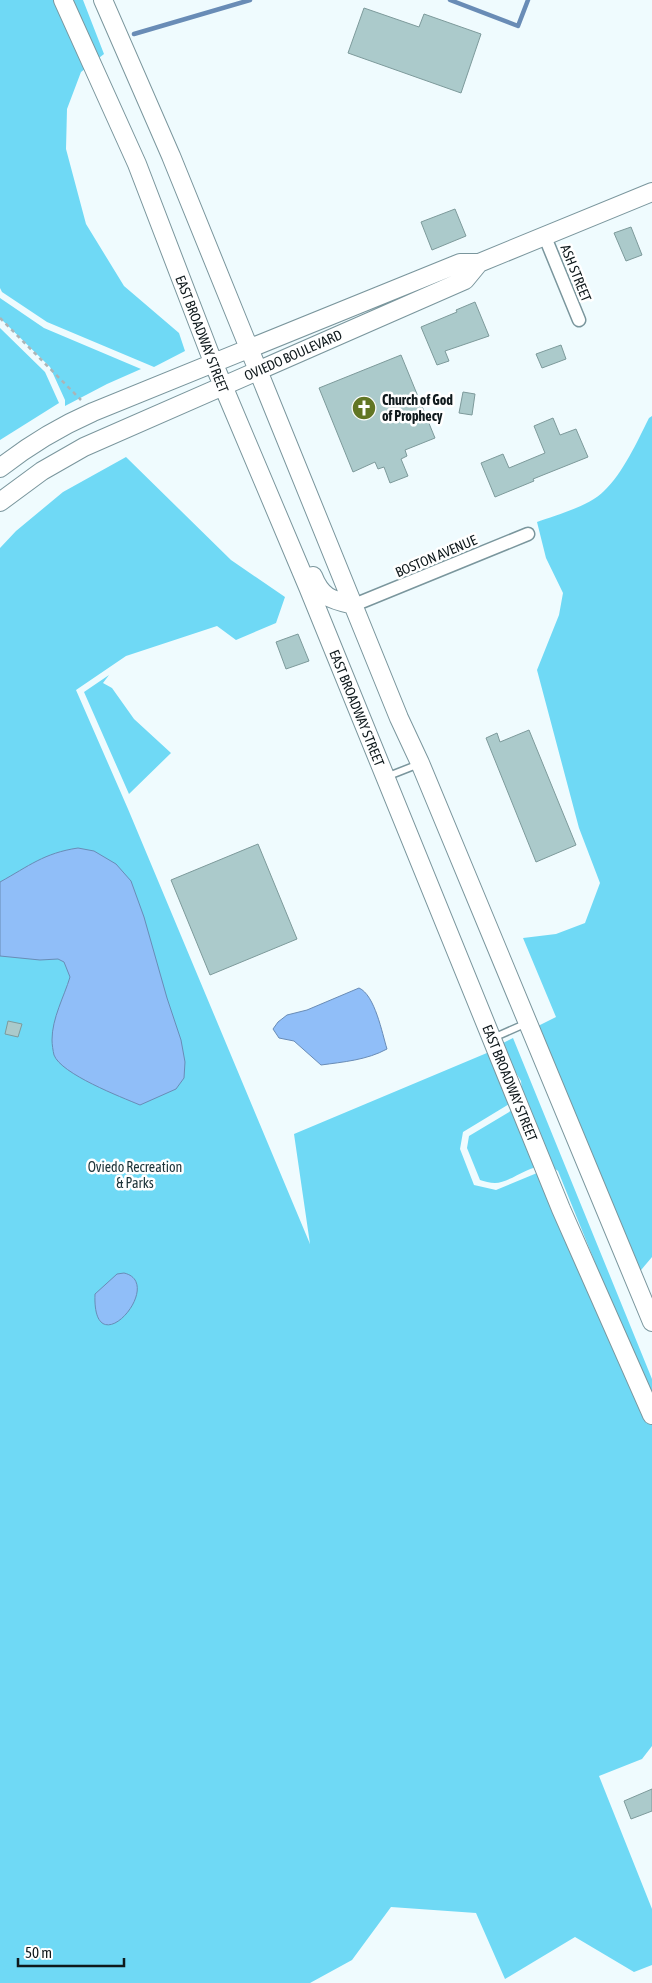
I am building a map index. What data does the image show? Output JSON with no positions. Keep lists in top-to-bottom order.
{
  "streets": {
    "main road": ["EAST BROADWAY STREET", "OVIEDO BOULEVARD"],
    "street": ["ASH STREET", "BOSTON AVENUE"]
  },
  "crossings": [
    ["ASH STREET", "OVIEDO BOULEVARD"],
    ["EAST BROADWAY STREET", "OVIEDO BOULEVARD"]
  ],
  "parks": ["Oviedo Recreation & Parks"],
  "places": {
    "church": ["Church of God of Prophecy"]
  },
  "scale_bar": "50 m"
}
